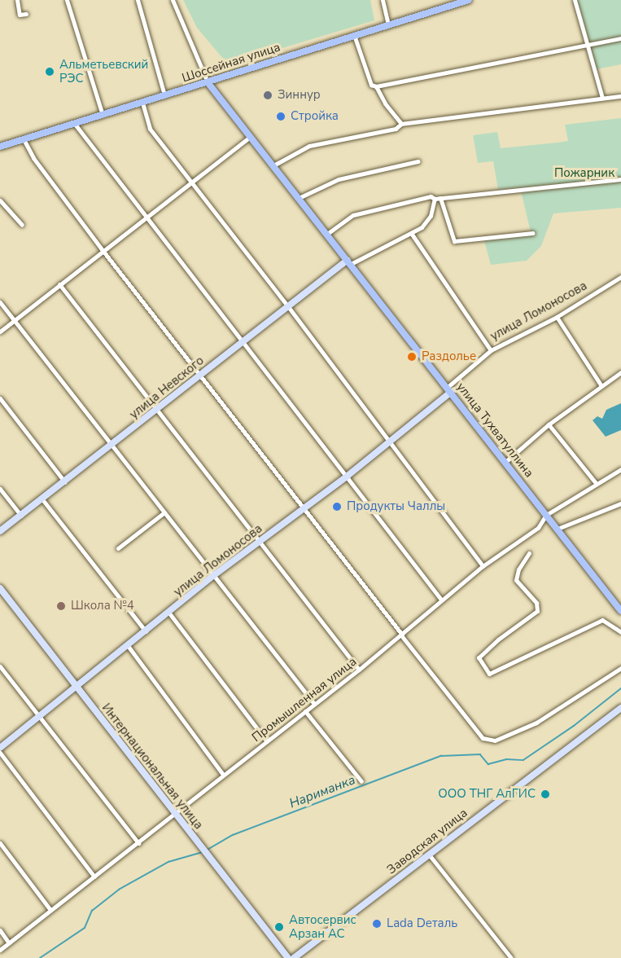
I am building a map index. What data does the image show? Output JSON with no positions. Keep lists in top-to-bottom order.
{
  "streets": {
    "main road": ["Шоссейная улица", "улица Тухватуллина"],
    "street": [
      "улица Ломоносова",
      "улица Невского",
      "Промышленная улица",
      "Интернациональная улица",
      "Заводская улица"
    ]
  },
  "crossings": [
    ["Шоссейная улица", "улица Тухватуллина"],
    ["улица Ломоносова", "улица Тухватуллина"],
    ["улица Ломоносова", "Интернациональная улица"],
    ["улица Невского", "улица Тухватуллина"],
    ["улица Тухватуллина", "Промышленная улица"],
    ["Промышленная улица", "Интернациональная улица"]
  ],
  "water": ["Нариманка"],
  "parks": ["Пожарник"],
  "places": [
    "Альметьевский РЭС",
    "Зиннур",
    "Стройка",
    "Раздолье",
    "Продукты Чаллы",
    "Школа №4",
    "ООО ТНГ АлГИС",
    "Lada Dеталь",
    "Автосервис Арзан АС"
  ]
}
